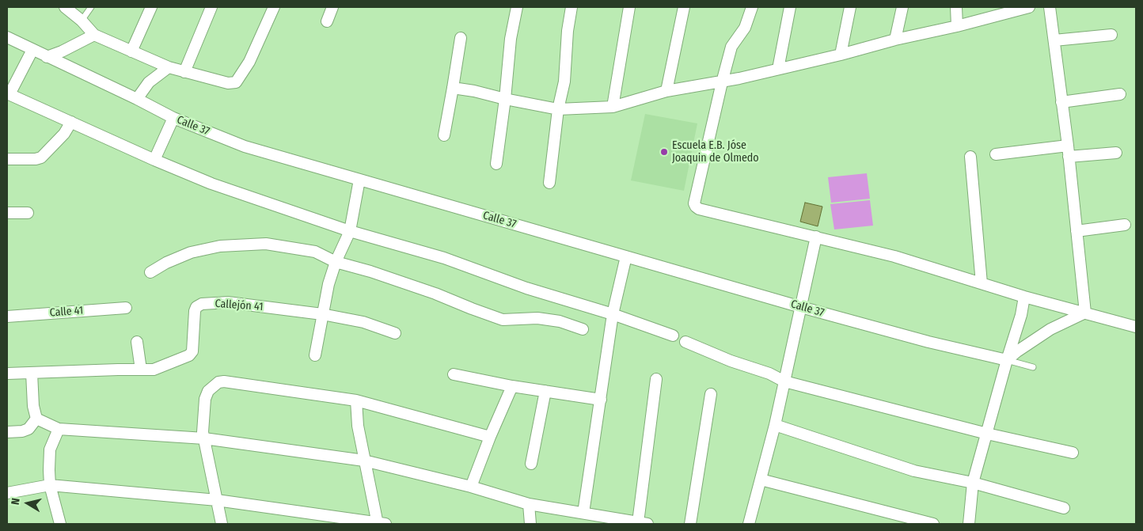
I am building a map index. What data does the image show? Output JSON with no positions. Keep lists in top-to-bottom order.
{
  "streets": {
    "street": ["Calle 37", "Callejón 41", "Calle 41"]
  },
  "places": ["Escuela E.B. Jóse Joaquin de Olmedo"],
  "north": "left"
}
